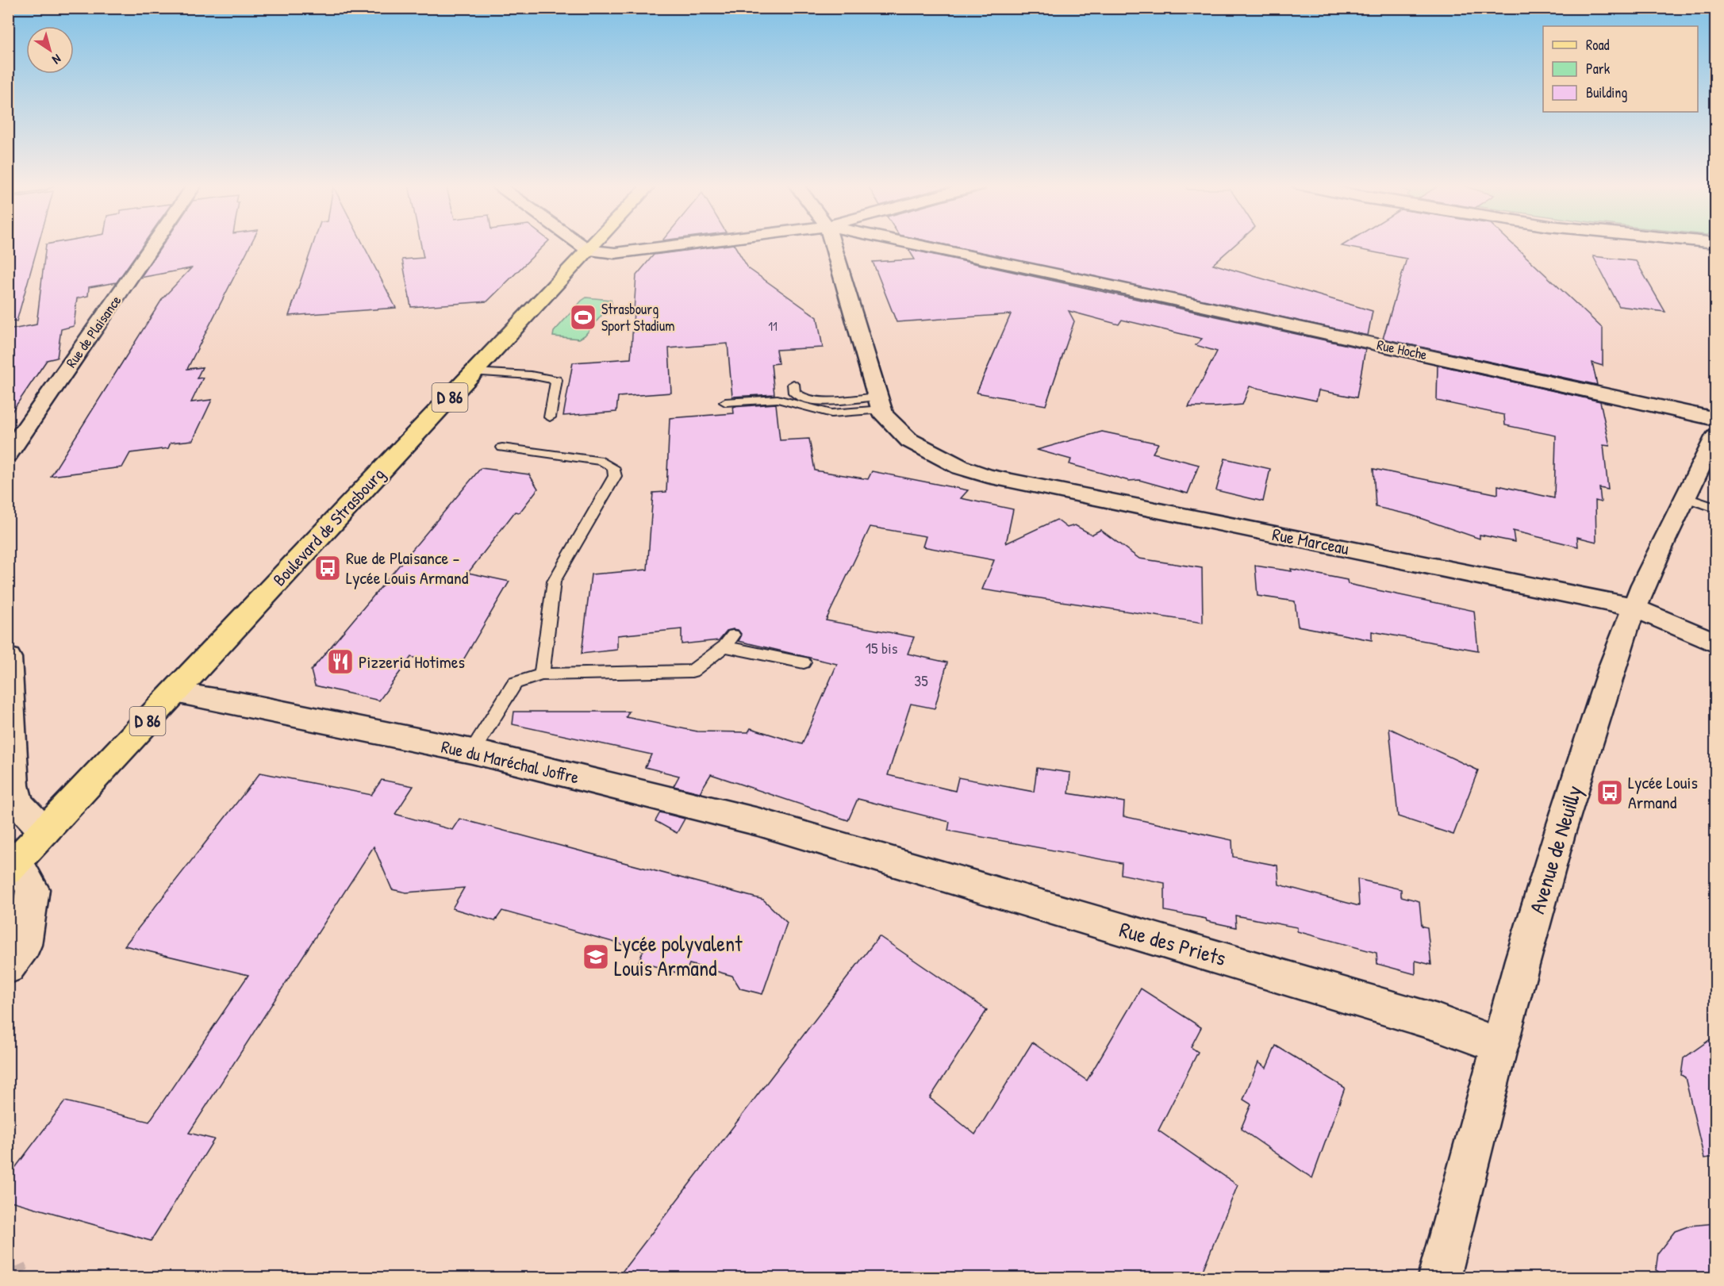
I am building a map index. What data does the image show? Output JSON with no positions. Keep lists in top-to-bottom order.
{
  "streets": {
    "main road": ["D 86", "Boulevard de Strasbourg"],
    "street": [
      "Rue de Plaisance",
      "Rue Hoche",
      "Rue Marceau",
      "Rue du Maréchal Joffre",
      "Avenue de Neuilly",
      "Rue des Priets"
    ]
  },
  "crossings": [
    ["Boulevard de Strasbourg", "Rue du Maréchal Joffre"],
    ["Rue Marceau", "Avenue de Neuilly"],
    ["Rue du Maréchal Joffre", "Rue des Priets"],
    ["Avenue de Neuilly", "Rue des Priets"]
  ],
  "places": {
    "sports": ["Strasbourg Sport Stadium"],
    "bus stop": ["Rue de Plaisance - Lycée Louis Armand", "Lycée Louis Armand"],
    "restaurant": ["Pizzeria Hotimes"],
    "school or university": ["Lycée polyvalent Louis Armand"]
  },
  "house_numbers": ["11", "15 bis", "35"],
  "legend": ["Road", "Park", "Building"],
  "north": "bottom right"
}
